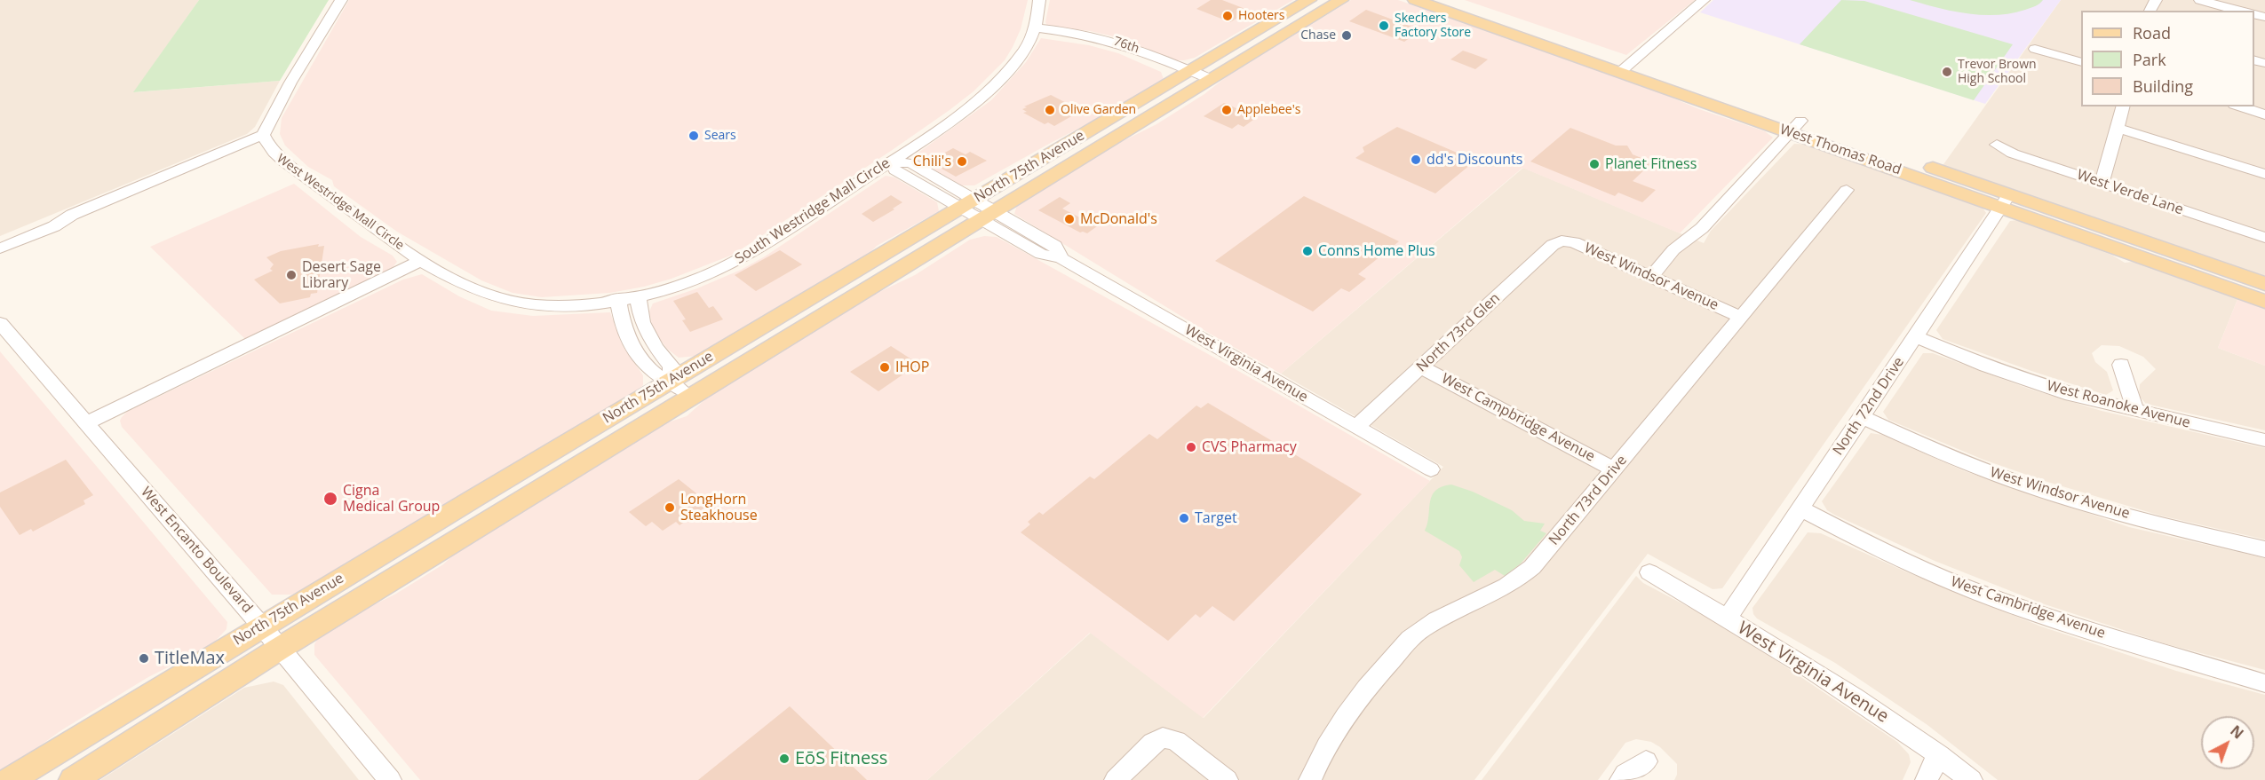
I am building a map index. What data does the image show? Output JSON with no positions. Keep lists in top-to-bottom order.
{
  "streets": {
    "main road": ["West Thomas Road", "North 75th Avenue"],
    "street": [
      "76th",
      "West Verde Lane",
      "West Westridge Mall Circle",
      "South Westridge Mall Circle",
      "West Windsor Avenue",
      "North 73rd Glen",
      "West Virginia Avenue",
      "West Roanoke Avenue",
      "North 72nd Drive",
      "West Campbridge Avenue",
      "North 73rd Drive",
      "West Encanto Boulevard",
      "West Cambridge Avenue"
    ]
  },
  "crossings": [
    ["76th", "North 75th Avenue"],
    ["76th", "South Westridge Mall Circle"],
    ["West Thomas Road", "North 72nd Drive"],
    ["North 75th Avenue", "West Virginia Avenue"],
    ["North 75th Avenue", "West Encanto Boulevard"],
    ["West Westridge Mall Circle", "South Westridge Mall Circle"],
    ["South Westridge Mall Circle", "West Virginia Avenue"],
    ["West Windsor Avenue", "North 73rd Glen"],
    ["West Windsor Avenue", "North 72nd Drive"],
    ["West Windsor Avenue", "North 73rd Drive"],
    ["North 73rd Glen", "West Virginia Avenue"],
    ["North 73rd Glen", "West Campbridge Avenue"],
    ["West Virginia Avenue", "North 72nd Drive"],
    ["West Roanoke Avenue", "North 72nd Drive"],
    ["North 72nd Drive", "West Cambridge Avenue"],
    ["West Campbridge Avenue", "North 73rd Drive"]
  ],
  "places": [
    "Hooters",
    "Skechers Factory Store",
    "Chase",
    "Trevor Brown High School",
    "Olive Garden",
    "Applebee's",
    "Sears",
    "dd's Discounts",
    "Chili's",
    "Planet Fitness",
    "McDonald's",
    "Conns Home Plus",
    "Desert Sage Library",
    "IHOP",
    "CVS Pharmacy",
    "Cigna Medical Group",
    "LongHorn Steakhouse",
    "Target",
    "TitleMax",
    "EōS Fitness"
  ],
  "legend": ["Road", "Park", "Building"],
  "north": "top right"
}
